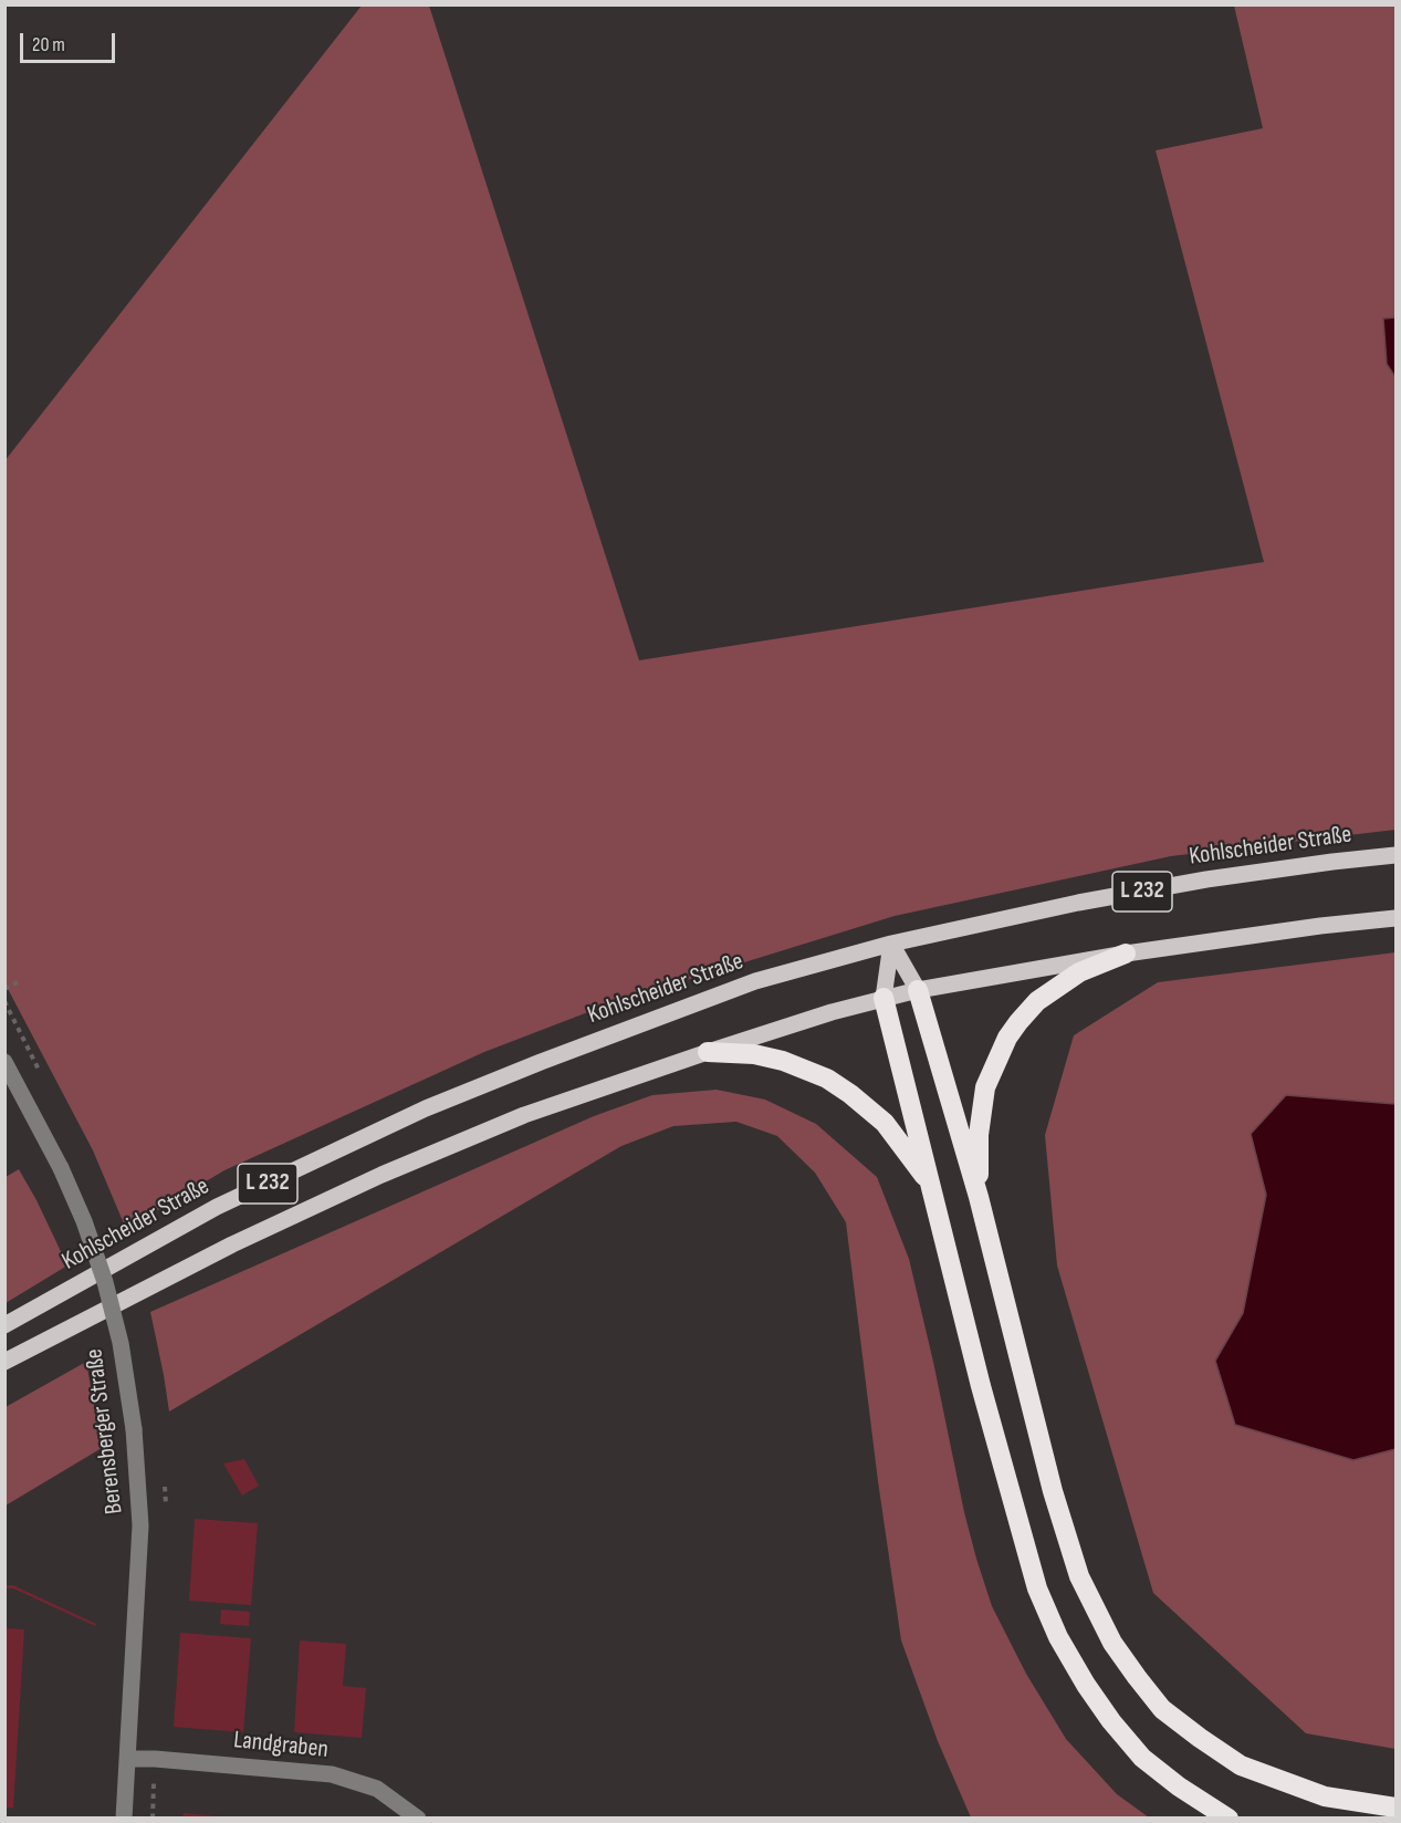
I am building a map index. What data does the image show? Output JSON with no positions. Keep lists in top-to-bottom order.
{
  "streets": {
    "main road": ["Kohlscheider Straße", "L 232"],
    "street": ["Berensberger Straße", "Landgraben"]
  },
  "crossings": [
    ["Berensberger Straße", "Landgraben"]
  ],
  "scale_bar": "20 m"
}
